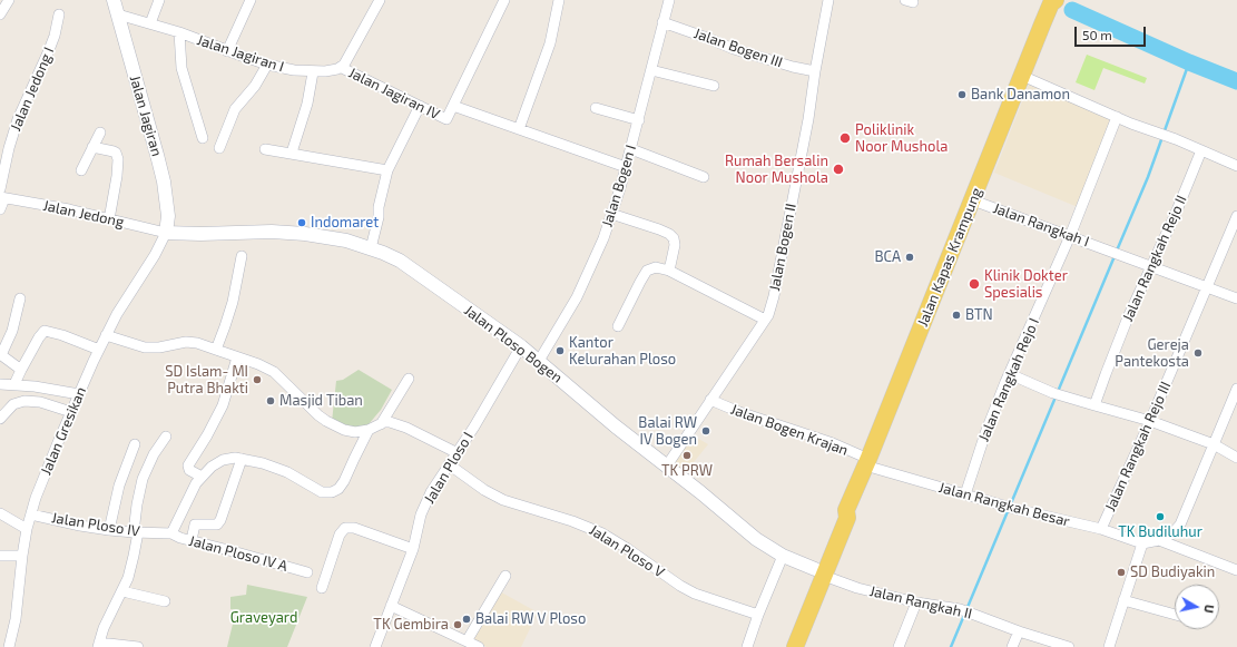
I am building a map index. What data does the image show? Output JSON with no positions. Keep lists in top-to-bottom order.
{
  "streets": {
    "main road": ["Jalan Kapas Krampung"],
    "street": [
      "Jalan Bogen III",
      "Jalan Jagiran I",
      "Jalan Jedong I",
      "Jalan Jagiran IV",
      "Jalan Jagiran",
      "Jalan Bogen I",
      "Jalan Jedong",
      "Jalan Rangkah I",
      "Jalan Bogen II",
      "Jalan Rangkah Rejo II",
      "Jalan Ploso Bogen",
      "Jalan Rangkah Rejo I",
      "Jalan Bogen Krajan",
      "Jalan Gresikan",
      "Jalan Rangkah Rejo III",
      "Jalan Ploso I",
      "Jalan Rangkah Besar",
      "Jalan Ploso IV",
      "Jalan Ploso V",
      "Jalan Ploso IV A",
      "Jalan Rangkah II"
    ]
  },
  "crossings": [
    ["Jalan Bogen III", "Jalan Bogen I"],
    ["Jalan Bogen III", "Jalan Bogen II"],
    ["Jalan Jagiran I", "Jalan Jagiran IV"],
    ["Jalan Jagiran I", "Jalan Jagiran"],
    ["Jalan Jedong I", "Jalan Jedong"],
    ["Jalan Jagiran", "Jalan Jedong"],
    ["Jalan Jagiran", "Jalan Ploso Bogen"],
    ["Jalan Jagiran", "Jalan Gresikan"],
    ["Jalan Bogen I", "Jalan Ploso Bogen"],
    ["Jalan Jedong", "Jalan Ploso Bogen"],
    ["Jalan Jedong", "Jalan Gresikan"],
    ["Jalan Rangkah I", "Jalan Kapas Krampung"],
    ["Jalan Rangkah I", "Jalan Rangkah Rejo II"],
    ["Jalan Rangkah I", "Jalan Rangkah Rejo I"],
    ["Jalan Bogen II", "Jalan Ploso Bogen"],
    ["Jalan Bogen II", "Jalan Bogen Krajan"],
    ["Jalan Kapas Krampung", "Jalan Ploso Bogen"],
    ["Jalan Kapas Krampung", "Jalan Bogen Krajan"],
    ["Jalan Kapas Krampung", "Jalan Rangkah Besar"],
    ["Jalan Kapas Krampung", "Jalan Rangkah II"],
    ["Jalan Ploso Bogen", "Jalan Gresikan"],
    ["Jalan Ploso Bogen", "Jalan Ploso I"],
    ["Jalan Ploso Bogen", "Jalan Rangkah II"],
    ["Jalan Rangkah Rejo I", "Jalan Rangkah Besar"],
    ["Jalan Bogen Krajan", "Jalan Rangkah Besar"],
    ["Jalan Gresikan", "Jalan Ploso IV"],
    ["Jalan Rangkah Rejo III", "Jalan Rangkah Besar"],
    ["Jalan Ploso I", "Jalan Ploso V"],
    ["Jalan Ploso IV", "Jalan Ploso IV A"]
  ],
  "parks": ["Graveyard"],
  "places": [
    "Bank Danamon",
    "Poliklinik Noor Mushola",
    "Rumah Bersalin Noor Mushola",
    "Indomaret",
    "BCA",
    "Klinik Dokter Spesialis",
    "BTN",
    "Kantor Kelurahan Ploso",
    "Gereja Pantekosta",
    "SD Islam- MI Putra Bhakti",
    "Masjid Tiban",
    "Balai RW IV Bogen",
    "TK PRW",
    "TK Budiluhur",
    "SD Budiyakin",
    "Balai RW V Ploso",
    "TK Gembira"
  ],
  "scale_bar": "50 m",
  "north": "right"
}
